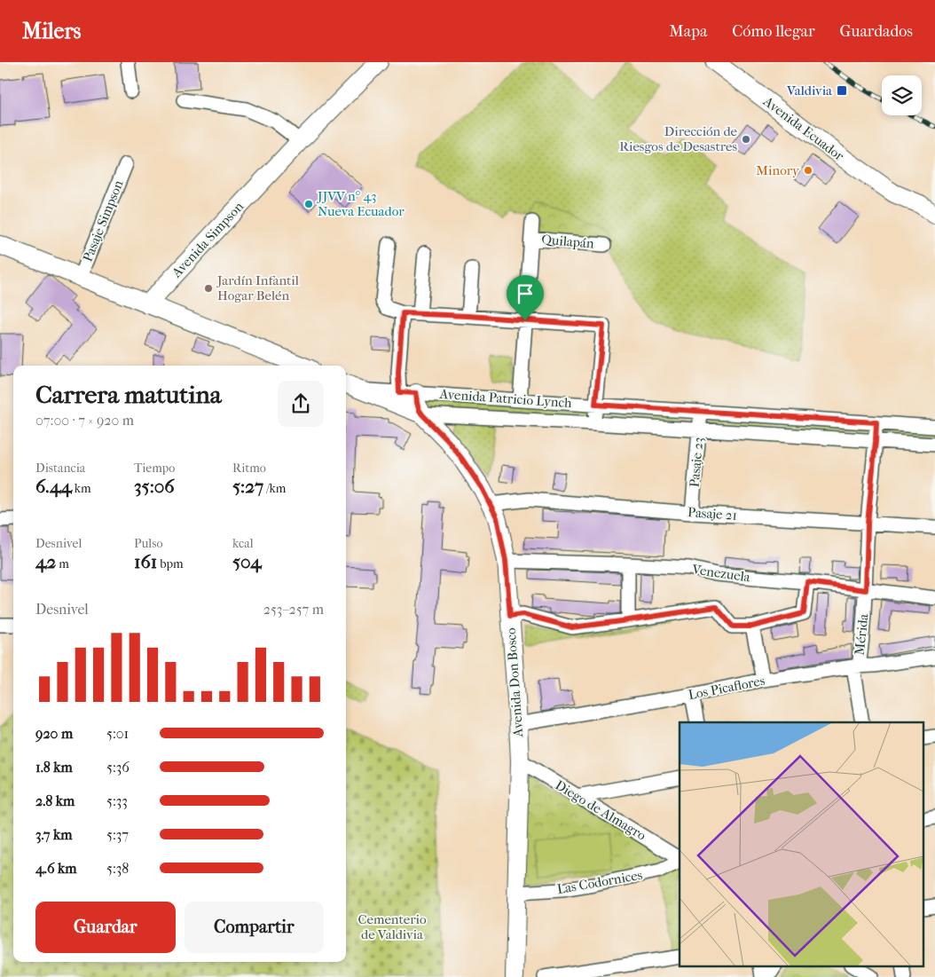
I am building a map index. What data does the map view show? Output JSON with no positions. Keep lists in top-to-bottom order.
{
  "streets": {
    "main road": [
      "Avenida Ecuador",
      "Avenida Simpson",
      "Avenida Patricio Lynch",
      "Avenida Don Bosco"
    ],
    "street": [
      "Pasaje Simpson",
      "Quilapán",
      "Pasaje 23",
      "Pasaje 21",
      "Venezuela",
      "Mérida",
      "Los Picaflores",
      "Diego de Almagro",
      "Las Codornices"
    ]
  },
  "crossings": [
    ["Avenida Patricio Lynch", "Pasaje 23"],
    ["Avenida Patricio Lynch", "Mérida"],
    ["Avenida Patricio Lynch", "Avenida Don Bosco"],
    ["Pasaje 23", "Pasaje 21"],
    ["Pasaje 21", "Mérida"],
    ["Pasaje 21", "Avenida Don Bosco"],
    ["Venezuela", "Mérida"],
    ["Venezuela", "Avenida Don Bosco"],
    ["Mérida", "Los Picaflores"],
    ["Avenida Don Bosco", "Los Picaflores"],
    ["Avenida Don Bosco", "Diego de Almagro"],
    ["Avenida Don Bosco", "Las Codornices"]
  ],
  "parks": ["Cementerio de Valdivia"],
  "places": {
    "transit": ["Valdivia"],
    "other": [
      "Dirección de Riesgos de Desastres",
      "Minory",
      "JJVV n° 43 Nueva Ecuador",
      "Jardín Infantil Hogar Belén"
    ]
  },
  "page": {
    "header": "Milers",
    "nav": ["Mapa", "Cómo llegar", "Guardados"],
    "heading": ["Carrera matutina", "07:00 · 7 × 920 m"],
    "stats": [
      ["Distancia", "6.44 km"],
      ["Tiempo", "35:06"],
      ["Ritmo", "5:27 /km"],
      ["Desnivel", "42 m"],
      ["Pulso", "161 bpm"],
      ["kcal", "504"]
    ],
    "chart": ["Desnivel", "253–257 m"],
    "list": [
      {
        "name": "920 m",
        "note": "5:01"
      },
      {
        "name": "1.8 km",
        "note": "5:36"
      },
      {
        "name": "2.8 km",
        "note": "5:33"
      },
      {
        "name": "3.7 km",
        "note": "5:37"
      },
      {
        "name": "4.6 km",
        "note": "5:38"
      }
    ],
    "buttons": ["Guardar", "Compartir"]
  }
}
